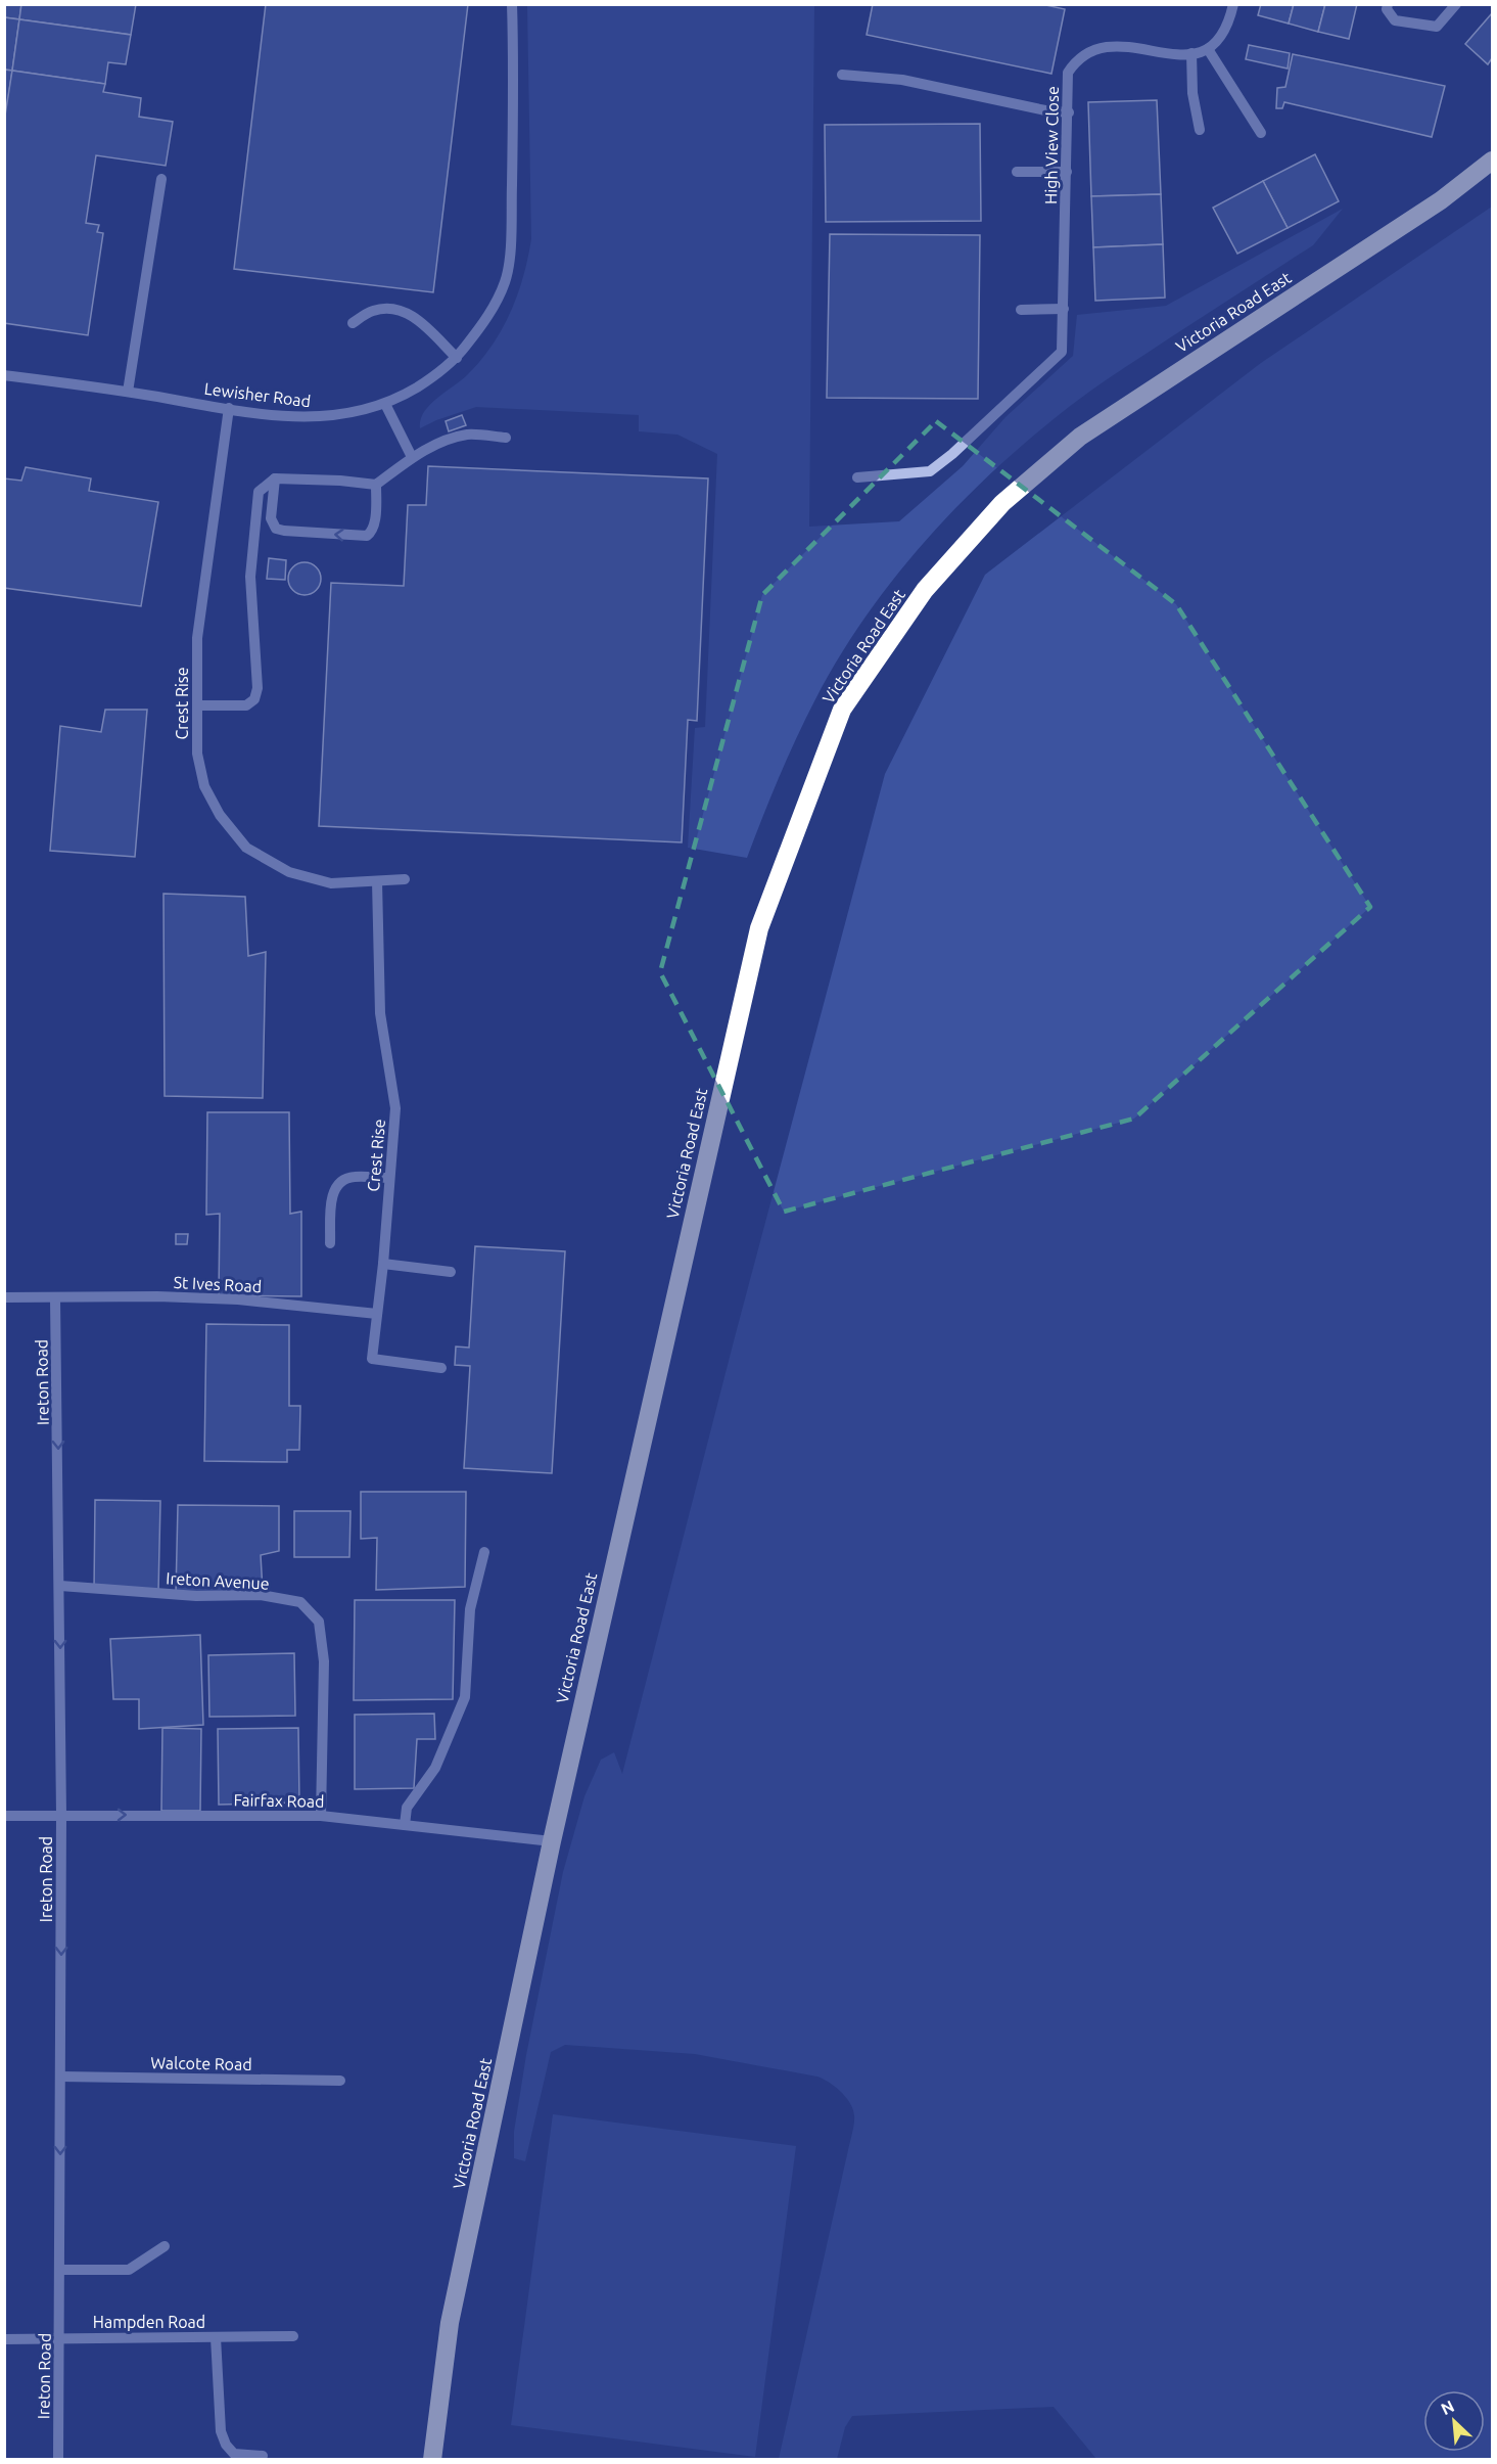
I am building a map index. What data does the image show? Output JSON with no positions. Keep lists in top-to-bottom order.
{
  "streets": {
    "highway": ["Victoria Road East"],
    "street": [
      "High View Close",
      "Lewisher Road",
      "Crest Rise",
      "St Ives Road",
      "Ireton Road",
      "Ireton Avenue",
      "Fairfax Road",
      "Walcote Road",
      "Hampden Road"
    ]
  },
  "crossings": [
    ["Victoria Road East", "Fairfax Road"],
    ["Lewisher Road", "Crest Rise"],
    ["Crest Rise", "St Ives Road"],
    ["St Ives Road", "Ireton Road"],
    ["Ireton Road", "Ireton Avenue"],
    ["Ireton Road", "Fairfax Road"],
    ["Ireton Road", "Walcote Road"],
    ["Ireton Road", "Hampden Road"],
    ["Ireton Avenue", "Fairfax Road"]
  ],
  "one_way": ["Ireton Road", "Fairfax Road"],
  "north": "top left"
}
